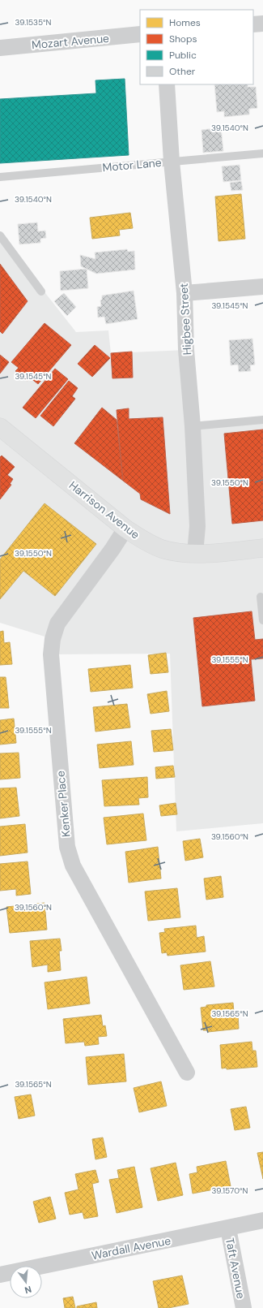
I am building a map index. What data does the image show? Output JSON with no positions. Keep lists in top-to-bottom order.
{
  "streets": {
    "main road": ["Harrison Avenue"],
    "street": [
      "Mozart Avenue",
      "Higbee Street",
      "Kenker Place",
      "Wardall Avenue",
      "Taft Avenue"
    ],
    "lane": ["Motor Lane"]
  },
  "crossings": [
    ["Motor Lane", "Higbee Street"],
    ["Higbee Street", "Harrison Avenue"],
    ["Harrison Avenue", "Kenker Place"],
    ["Wardall Avenue", "Taft Avenue"]
  ],
  "legend": [
    "Homes",
    "Shops",
    "Public",
    "Other"
  ],
  "north": "bottom",
  "coordinates": [
    "39.1535°N",
    "39.1540°N",
    "39.1545°N",
    "39.1550°N",
    "39.1555°N",
    "39.1560°N",
    "39.1565°N",
    "39.1570°N"
  ]
}
